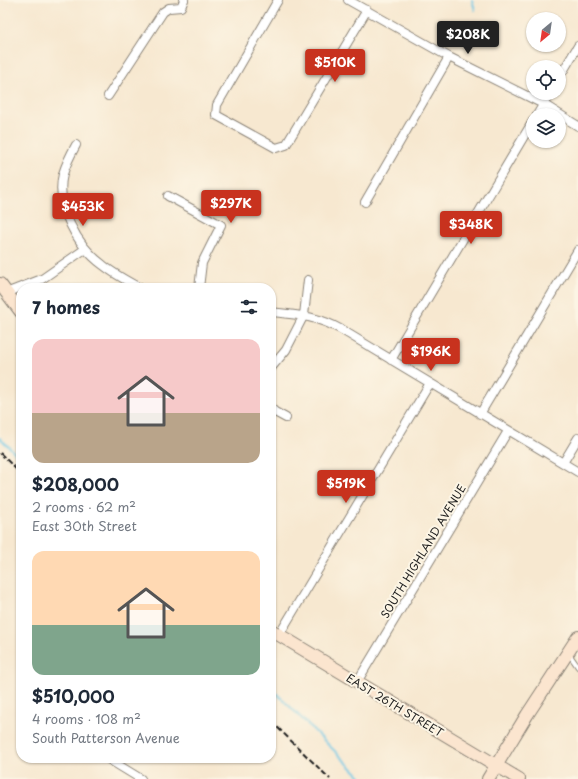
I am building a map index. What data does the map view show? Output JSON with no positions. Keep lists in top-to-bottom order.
{
  "streets": {
    "street": ["SOUTH HIGHLAND AVENUE", "EAST 26TH STREET"]
  },
  "crossings": [
    ["SOUTH HIGHLAND AVENUE", "EAST 26TH STREET"]
  ],
  "north": "bottom left",
  "page": {
    "price": [
      "$208K",
      "$510K",
      "$297K",
      "$453K",
      "$348K",
      "$196K",
      "$519K"
    ],
    "heading": "7 homes",
    "list": [
      {
        "name": "$208,000",
        "note": "2 rooms · 62 m² · East 30th Street"
      },
      {
        "name": "$510,000",
        "note": "4 rooms · 108 m² · South Patterson Avenue"
      }
    ]
  }
}
